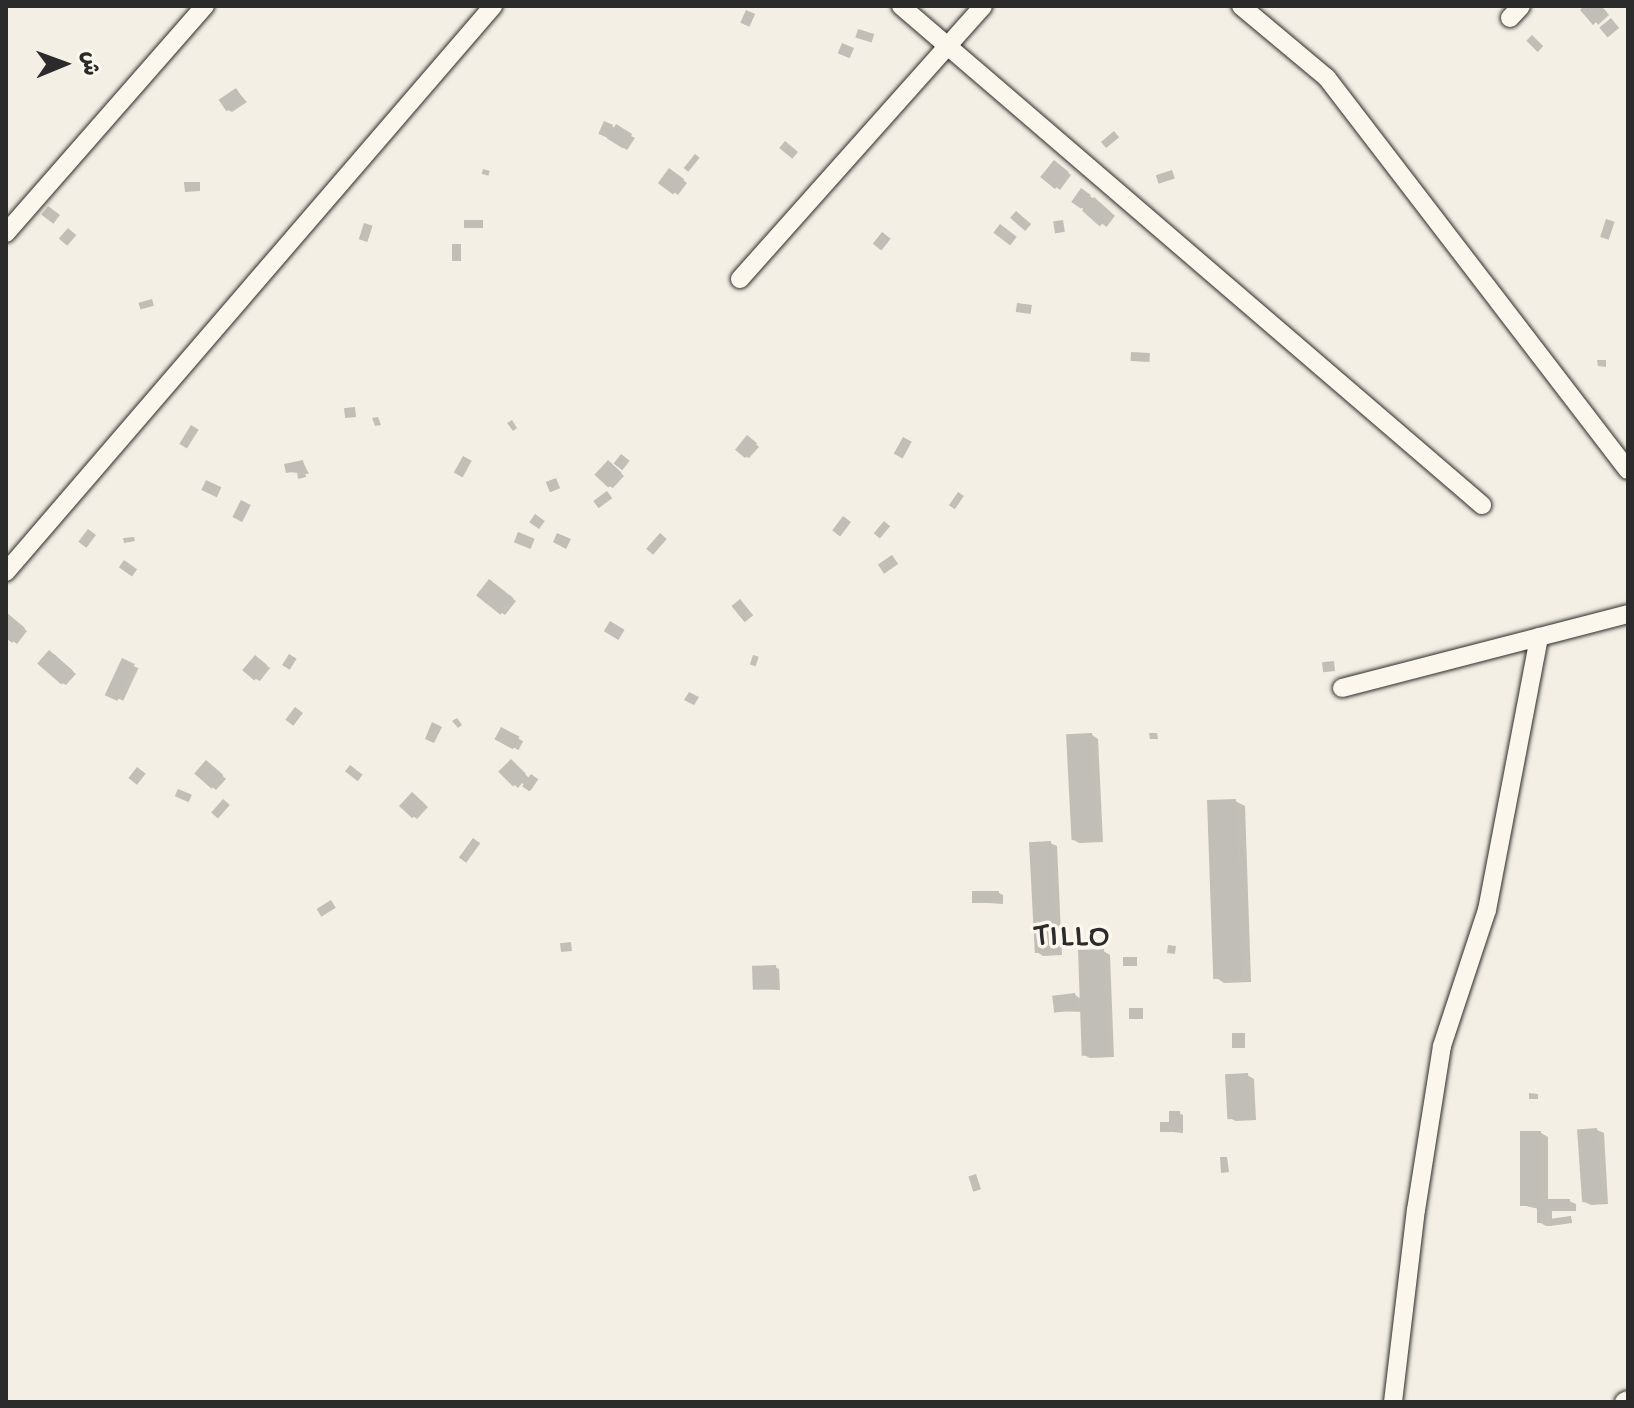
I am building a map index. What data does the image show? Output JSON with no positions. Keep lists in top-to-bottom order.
{
  "districts": ["TILLO"],
  "north": "right"
}
